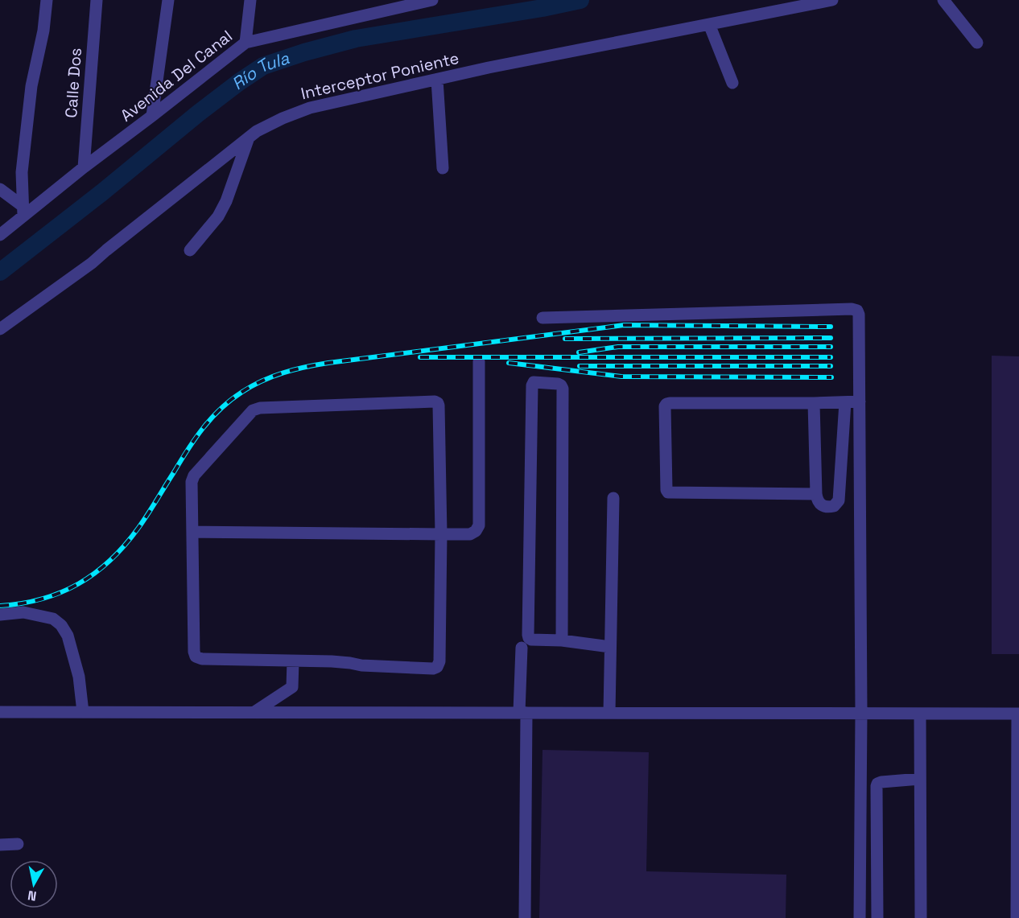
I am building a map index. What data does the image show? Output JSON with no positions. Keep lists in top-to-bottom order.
{
  "streets": {
    "street": ["Avenida Del Canal", "Interceptor Poniente", "Calle Dos"]
  },
  "crossings": [
    ["Avenida Del Canal", "Calle Dos"]
  ],
  "water": ["Río Tula"],
  "north": "bottom"
}
